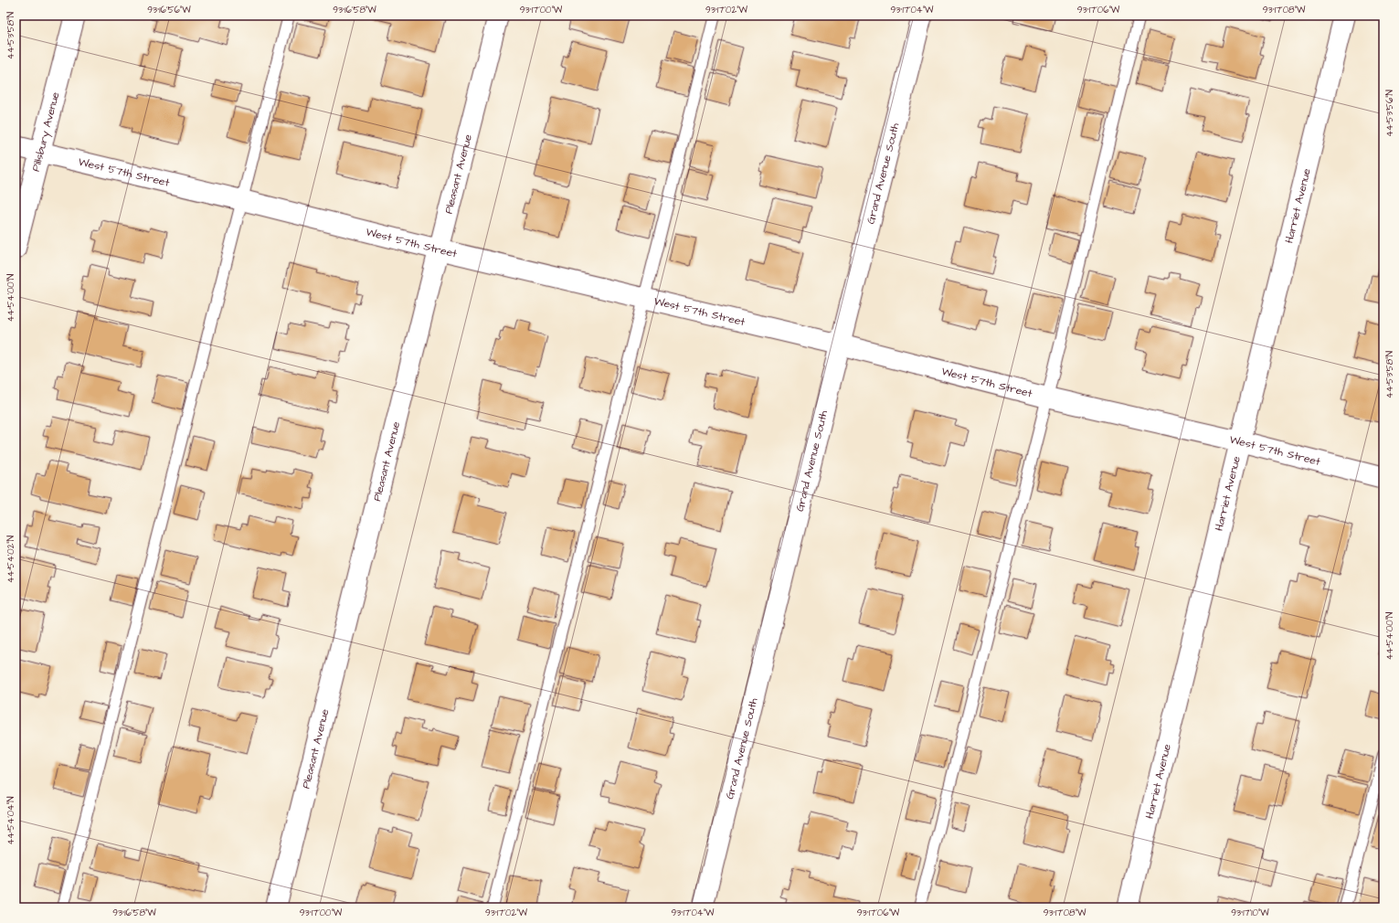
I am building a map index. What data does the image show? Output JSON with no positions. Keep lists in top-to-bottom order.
{
  "streets": {
    "street": [
      "Pillsbury Avenue",
      "West 57th Street",
      "Pleasant Avenue",
      "Grand Avenue South",
      "Harriet Avenue"
    ]
  },
  "crossings": [
    ["Pillsbury Avenue", "West 57th Street"],
    ["West 57th Street", "Pleasant Avenue"],
    ["West 57th Street", "Grand Avenue South"],
    ["West 57th Street", "Harriet Avenue"]
  ],
  "coordinates": [
    "93°16'56\"W",
    "93°16'58\"W",
    "93°17'00\"W",
    "93°17'02\"W",
    "93°17'04\"W",
    "93°17'06\"W",
    "93°17'08\"W",
    "44°53'58\"N",
    "44°53'56\"N",
    "44°54'00\"N",
    "44°54'02\"N",
    "44°54'04\"N",
    "93°17'10\"W"
  ]
}
